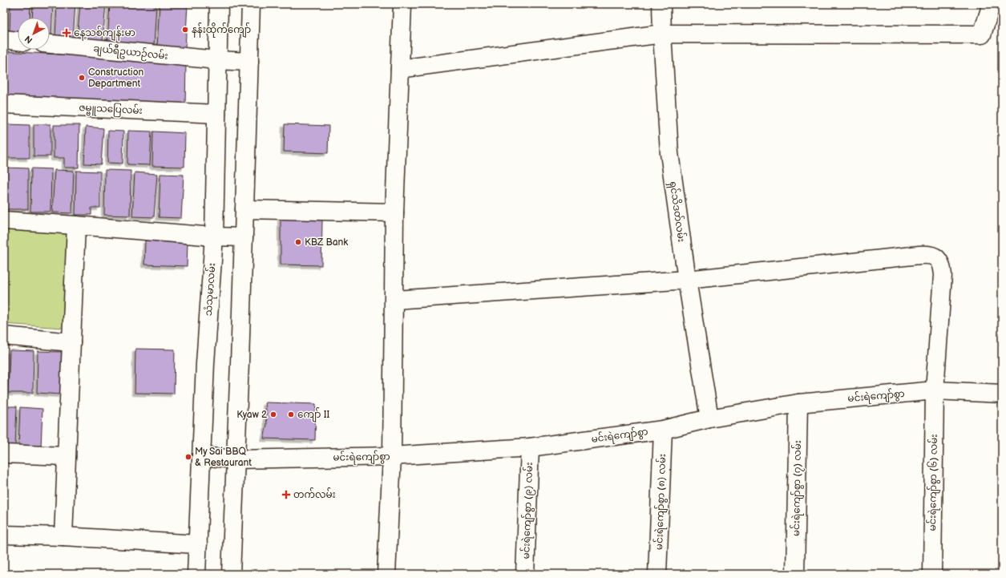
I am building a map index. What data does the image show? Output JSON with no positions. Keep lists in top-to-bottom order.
{
  "streets": {
    "street": [
      "ချယ်ရီဥယာဉ်လမ်း",
      "ဇမ္ဗူသပြေလမ်း",
      "ရှင်သိဒတ်လမ်း",
      "သံသုမာလမ်း",
      "မင်းရဲကျော်စွာ",
      "မင်းရဲကျော်စွာ (၆) လမ်း",
      "မင်းရဲကျော်စွာ (၇) လမ်း",
      "မင်းရဲကျော်စွာ (၈) လမ်း",
      "မင်းရဲကျော်စွာ (၉) လမ်း"
    ]
  },
  "crossings": [
    ["ချယ်ရီဥယာဉ်လမ်း", "သံသုမာလမ်း"],
    ["ဇမ္ဗူသပြေလမ်း", "သံသုမာလမ်း"],
    ["ရှင်သိဒတ်လမ်း", "မင်းရဲကျော်စွာ"],
    ["ရှင်သိဒတ်လမ်း", "မင်းရဲကျော်စွာ (၆) လမ်း"],
    ["သံသုမာလမ်း", "မင်းရဲကျော်စွာ"],
    ["မင်းရဲကျော်စွာ", "မင်းရဲကျော်စွာ (၆) လမ်း"],
    ["မင်းရဲကျော်စွာ", "မင်းရဲကျော်စွာ (၇) လမ်း"],
    ["မင်းရဲကျော်စွာ", "မင်းရဲကျော်စွာ (၈) လမ်း"],
    ["မင်းရဲကျော်စွာ", "မင်းရဲကျော်စွာ (၉) လမ်း"]
  ],
  "places": {
    "other": [
      "နန်းထိုက်ကျော်",
      "Construction Department",
      "KBZ Bank",
      "Kyaw 2",
      "ကျော် II",
      "My Sai BBQ & Restaurant"
    ],
    "health": ["နေ့သစ်ကျန်းမာ", "တက်လမ်း"]
  },
  "north": "bottom left"
}
